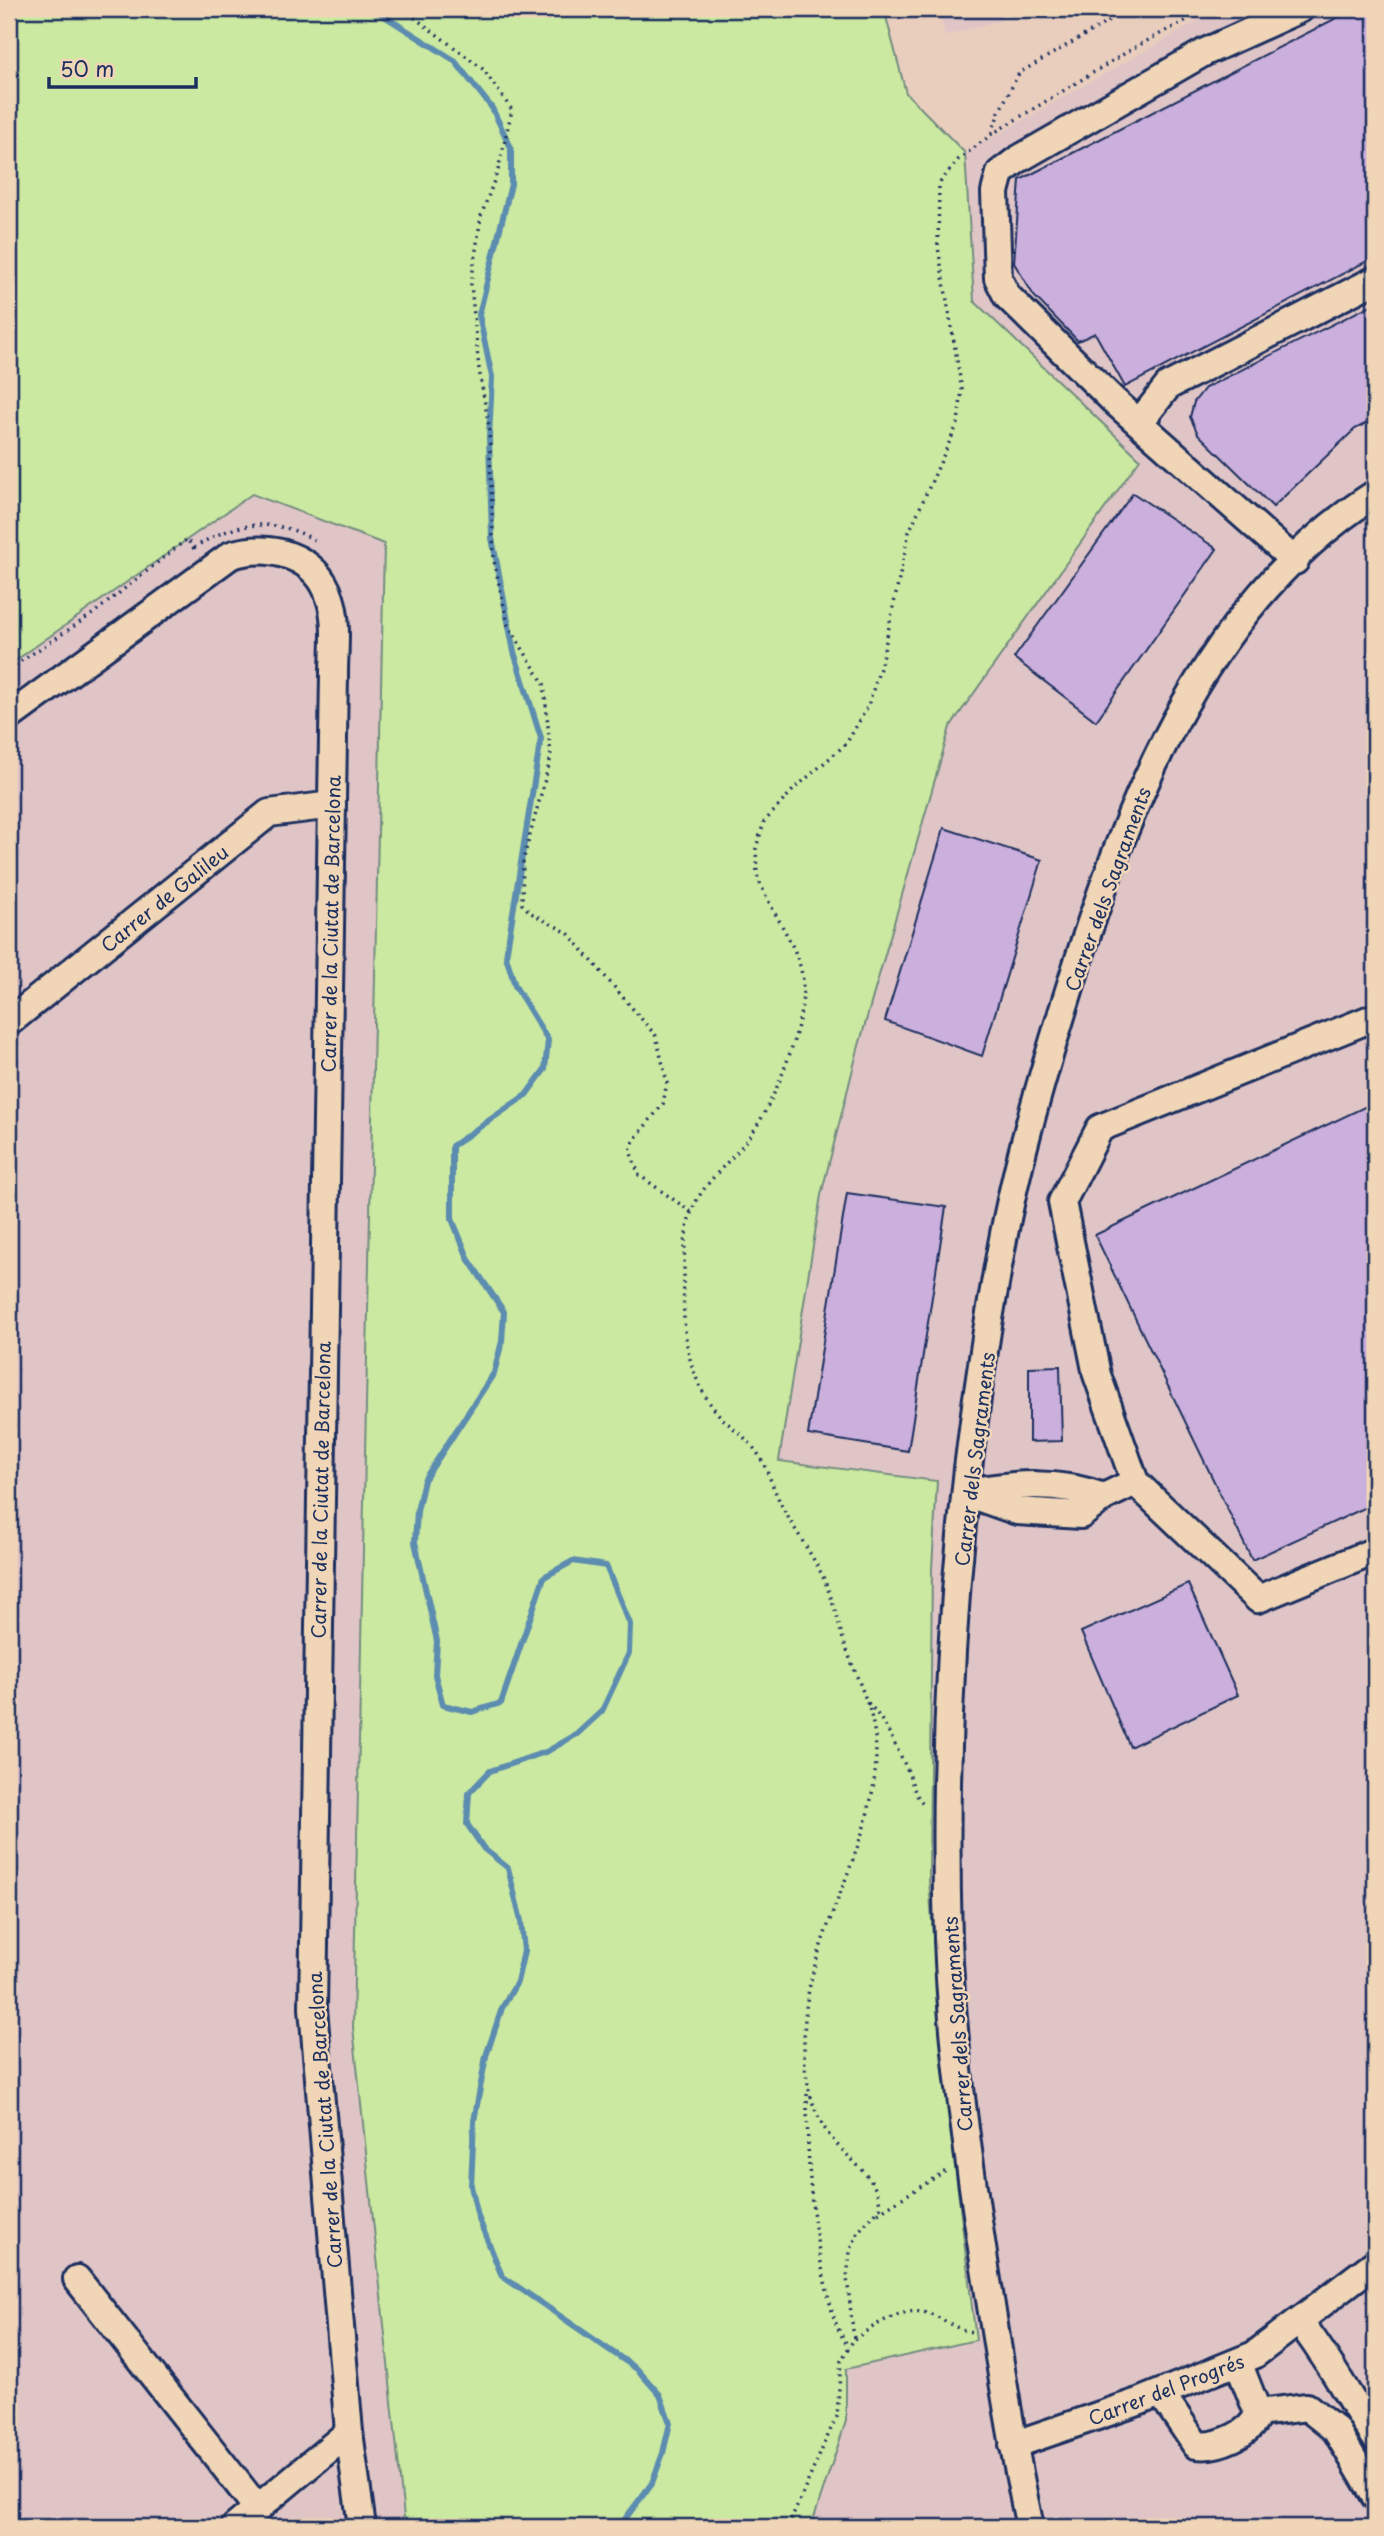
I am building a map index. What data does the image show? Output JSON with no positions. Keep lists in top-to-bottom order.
{
  "streets": {
    "street": [
      "Carrer dels Sagraments",
      "Carrer de Galileu",
      "Carrer de la Ciutat de Barcelona",
      "Carrer del Progrés"
    ]
  },
  "crossings": [
    ["Carrer dels Sagraments", "Carrer del Progrés"],
    ["Carrer de Galileu", "Carrer de la Ciutat de Barcelona"]
  ],
  "scale_bar": "50 m"
}
